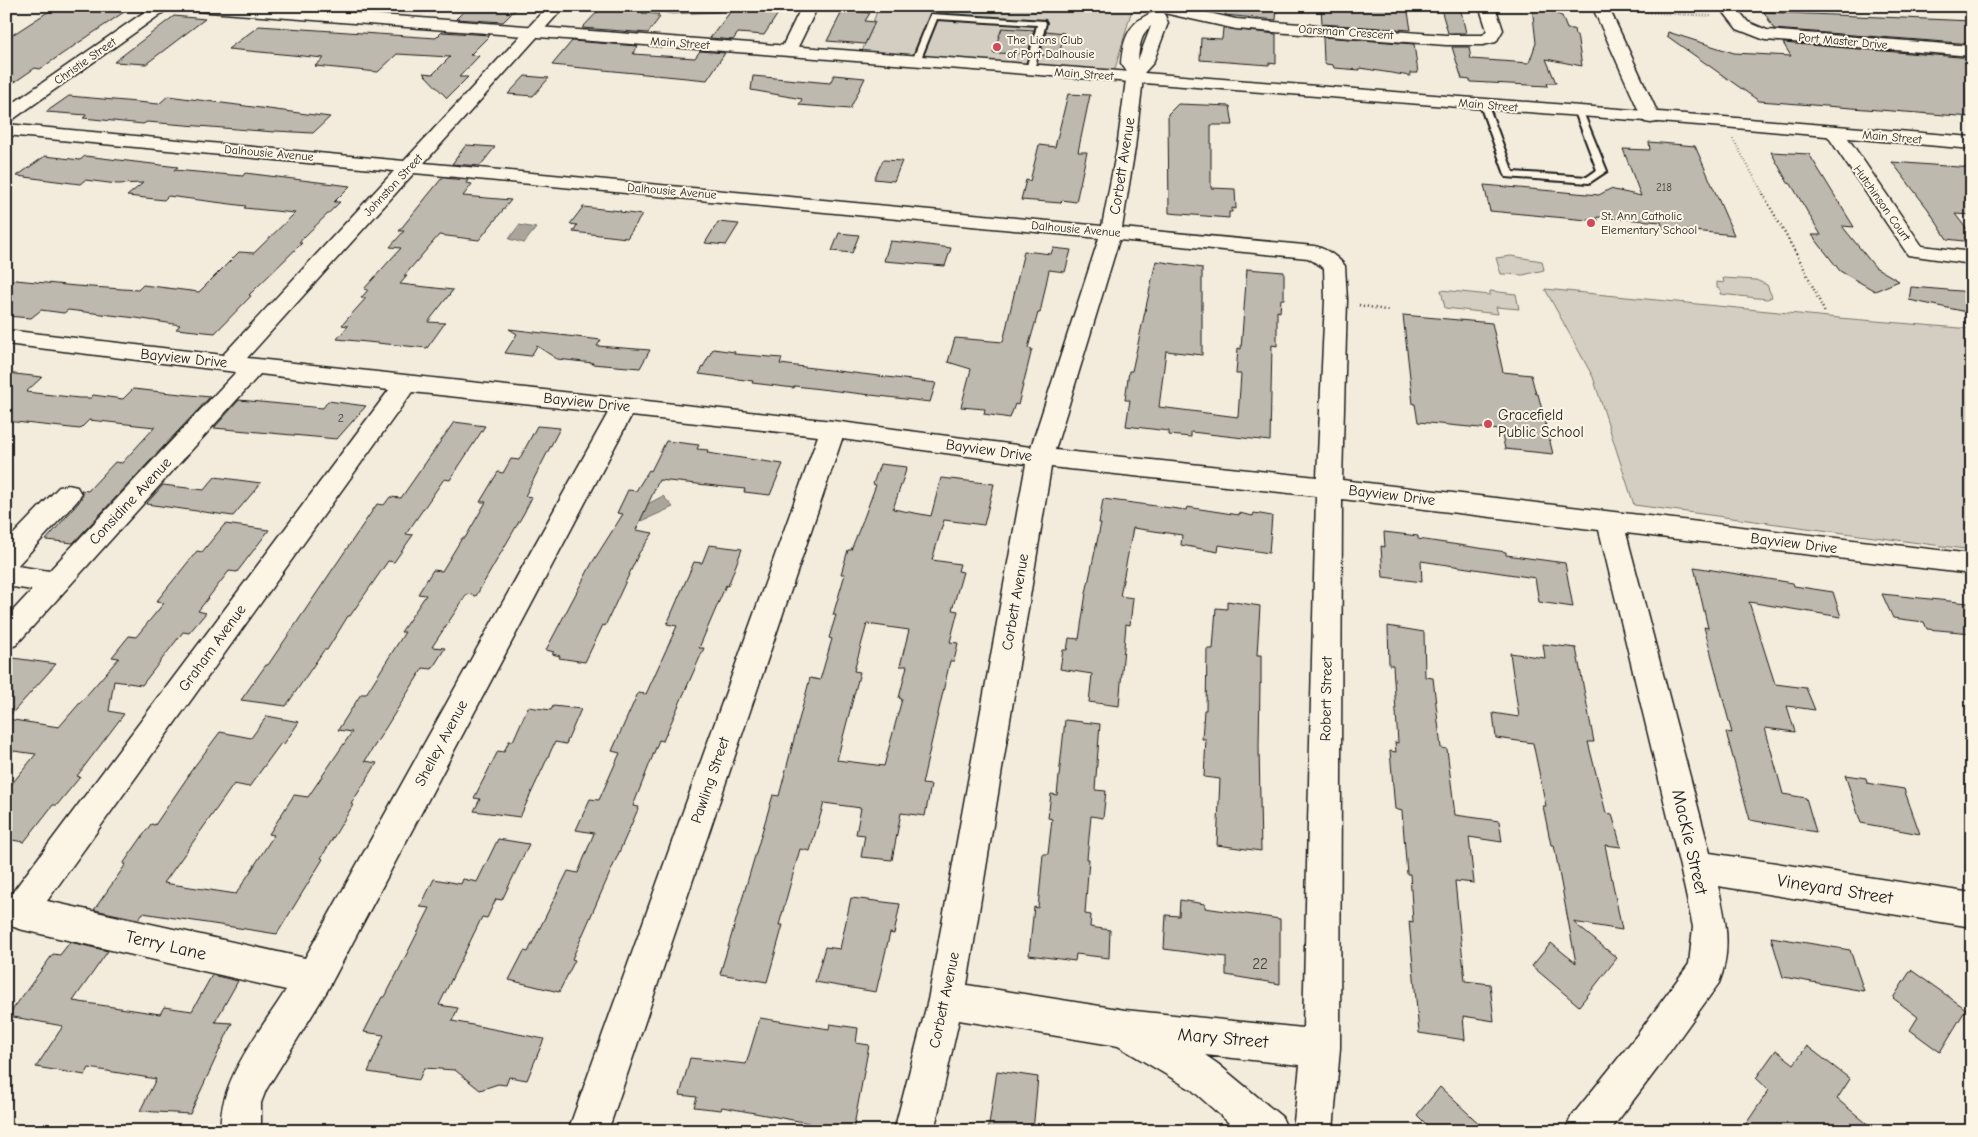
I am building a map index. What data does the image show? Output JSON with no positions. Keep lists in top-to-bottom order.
{
  "streets": {
    "street": [
      "Oarsman Crescent",
      "Port Master Drive",
      "Main Street",
      "Christie Street",
      "Dalhousie Avenue",
      "Corbett Avenue",
      "Johnston Street",
      "Hutchinson Court",
      "Bayview Drive",
      "Considine Avenue",
      "Graham Avenue",
      "Robert Street",
      "Shelley Avenue",
      "Pawling Street",
      "MacKie Street",
      "Vineyard Street",
      "Terry Lane",
      "Mary Street"
    ]
  },
  "crossings": [
    ["Main Street", "Corbett Avenue"],
    ["Main Street", "Johnston Street"],
    ["Main Street", "Hutchinson Court"],
    ["Dalhousie Avenue", "Corbett Avenue"],
    ["Dalhousie Avenue", "Johnston Street"],
    ["Dalhousie Avenue", "Robert Street"],
    ["Corbett Avenue", "Bayview Drive"],
    ["Corbett Avenue", "Mary Street"],
    ["Johnston Street", "Bayview Drive"],
    ["Bayview Drive", "Considine Avenue"],
    ["Bayview Drive", "Graham Avenue"],
    ["Bayview Drive", "Robert Street"],
    ["Bayview Drive", "Shelley Avenue"],
    ["Bayview Drive", "Pawling Street"],
    ["Bayview Drive", "MacKie Street"],
    ["Graham Avenue", "Terry Lane"],
    ["Robert Street", "Mary Street"],
    ["Shelley Avenue", "Terry Lane"],
    ["MacKie Street", "Vineyard Street"]
  ],
  "places": ["The Lions Club of Port Dalhousie", "St. Ann Catholic Elementary School", "Gracefield Public School"],
  "house_numbers": ["218", "2", "22"]
}
